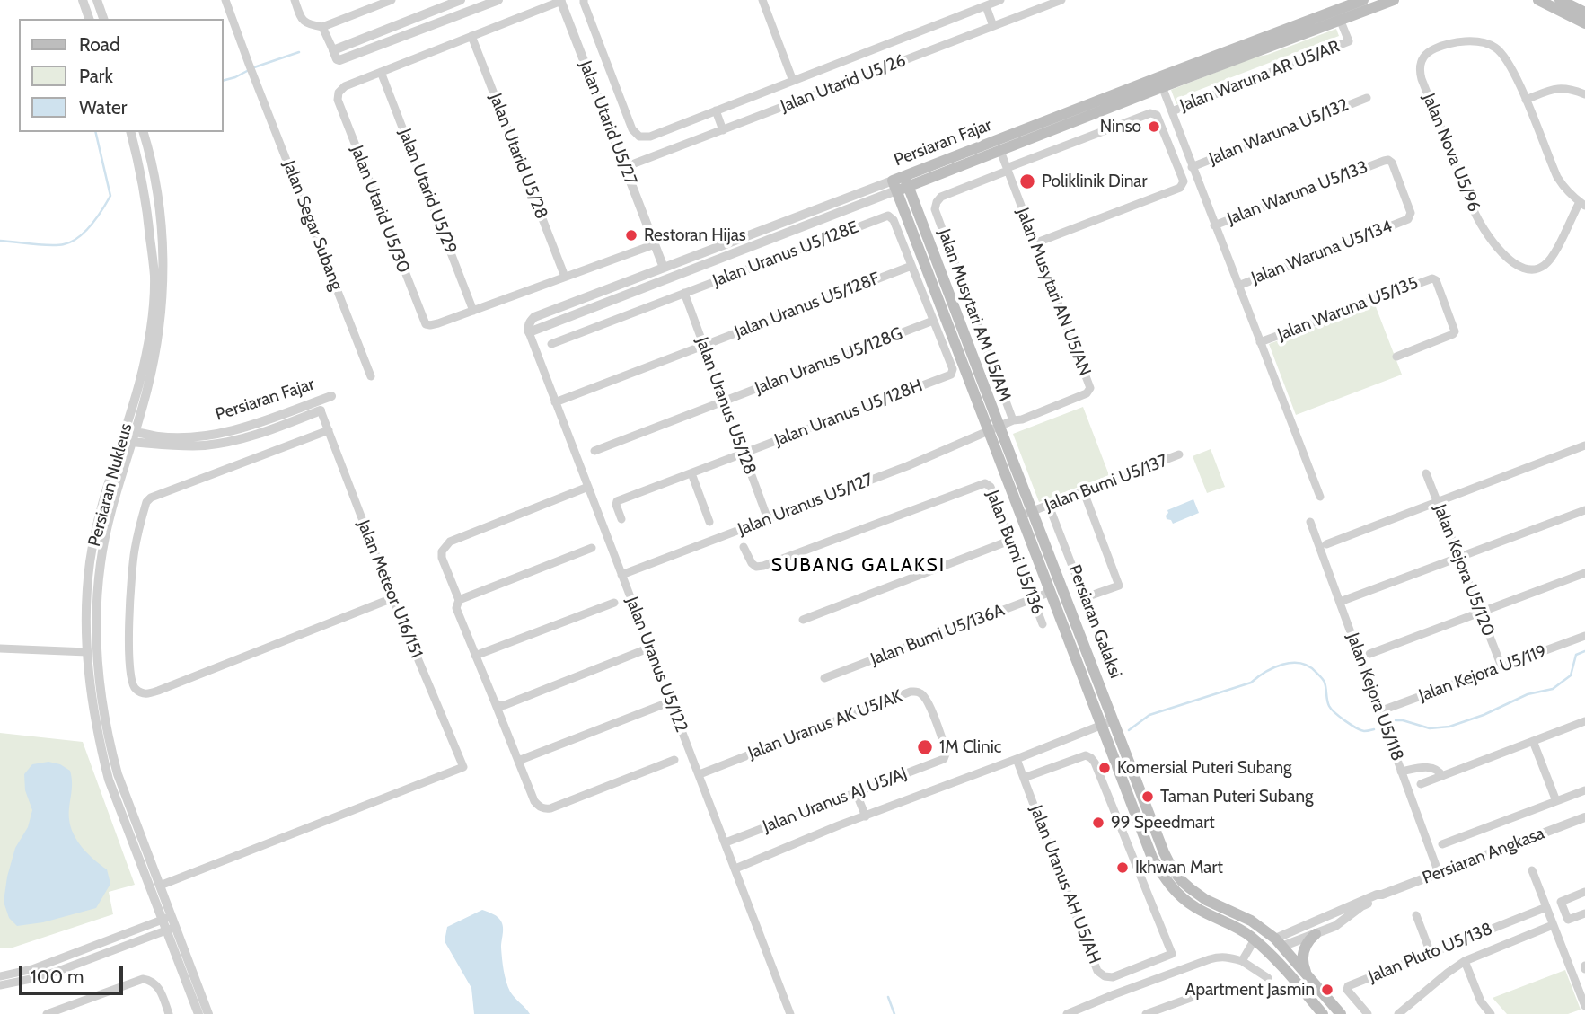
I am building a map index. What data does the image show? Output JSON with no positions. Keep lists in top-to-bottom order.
{
  "streets": {
    "main road": ["Persiaran Fajar", "Persiaran Galaksi"],
    "street": [
      "Jalan Waruna AR U5/AR",
      "Jalan Utarid U5/26",
      "Jalan Utarid U5/27",
      "Jalan Waruna U5/132",
      "Jalan Nova U5/96",
      "Jalan Utarid U5/28",
      "Jalan Utarid U5/29",
      "Jalan Waruna U5/133",
      "Jalan Utarid U5/30",
      "Jalan Segar Subang",
      "Jalan Waruna U5/134",
      "Jalan Uranus U5/128E",
      "Jalan Musytari AN U5/AN",
      "Jalan Uranus U5/128F",
      "Jalan Waruna U5/135",
      "Jalan Musytari AM U5/AM",
      "Jalan Uranus U5/128G",
      "Jalan Uranus U5/128",
      "Jalan Uranus U5/128H",
      "Jalan Bumi U5/137",
      "Persiaran Nukleus",
      "Jalan Uranus U5/127",
      "Jalan Bumi U5/136",
      "Jalan Kejora U5/120",
      "Jalan Meteor U16/151",
      "Jalan Bumi U5/136A",
      "Jalan Uranus U5/122",
      "Jalan Kejora U5/119",
      "Jalan Kejora U5/118",
      "Jalan Uranus AK U5/AK",
      "Jalan Uranus AJ U5/AJ",
      "Persiaran Angkasa",
      "Jalan Uranus AH U5/AH",
      "Jalan Pluto U5/138"
    ]
  },
  "crossings": [
    ["Jalan Waruna AR U5/AR", "Persiaran Fajar"],
    ["Jalan Utarid U5/26", "Jalan Utarid U5/27"],
    ["Jalan Utarid U5/27", "Persiaran Fajar"],
    ["Jalan Utarid U5/27", "Jalan Utarid U5/28"],
    ["Jalan Utarid U5/27", "Jalan Utarid U5/29"],
    ["Jalan Utarid U5/27", "Jalan Utarid U5/30"],
    ["Persiaran Fajar", "Jalan Musytari AN U5/AN"],
    ["Persiaran Fajar", "Persiaran Nukleus"],
    ["Persiaran Fajar", "Jalan Meteor U16/151"],
    ["Persiaran Fajar", "Persiaran Galaksi"],
    ["Persiaran Fajar", "Jalan Uranus U5/122"],
    ["Jalan Utarid U5/29", "Jalan Utarid U5/30"],
    ["Jalan Waruna U5/133", "Jalan Waruna U5/134"],
    ["Jalan Uranus U5/128E", "Jalan Uranus U5/128F"],
    ["Jalan Uranus U5/128E", "Jalan Uranus U5/128"],
    ["Jalan Musytari AN U5/AN", "Jalan Musytari AM U5/AM"],
    ["Jalan Uranus U5/128F", "Jalan Uranus U5/128"],
    ["Jalan Uranus U5/128F", "Jalan Uranus U5/122"],
    ["Jalan Musytari AM U5/AM", "Jalan Uranus U5/127"],
    ["Jalan Musytari AM U5/AM", "Persiaran Galaksi"],
    ["Jalan Uranus U5/128G", "Jalan Uranus U5/128"],
    ["Jalan Uranus U5/128G", "Jalan Uranus U5/128H"],
    ["Jalan Uranus U5/128", "Jalan Uranus U5/128H"],
    ["Jalan Uranus U5/128", "Jalan Uranus U5/127"],
    ["Jalan Bumi U5/137", "Persiaran Galaksi"],
    ["Persiaran Nukleus", "Jalan Meteor U16/151"],
    ["Jalan Uranus U5/127", "Persiaran Galaksi"],
    ["Jalan Uranus U5/127", "Jalan Uranus U5/122"],
    ["Jalan Bumi U5/136", "Jalan Bumi U5/136A"],
    ["Jalan Kejora U5/120", "Jalan Kejora U5/119"],
    ["Persiaran Galaksi", "Jalan Bumi U5/136A"],
    ["Persiaran Galaksi", "Persiaran Angkasa"],
    ["Jalan Uranus U5/122", "Jalan Uranus AK U5/AK"],
    ["Jalan Uranus U5/122", "Jalan Uranus AJ U5/AJ"],
    ["Jalan Kejora U5/119", "Jalan Kejora U5/118"],
    ["Jalan Kejora U5/118", "Persiaran Angkasa"],
    ["Jalan Uranus AK U5/AK", "Jalan Uranus AJ U5/AJ"]
  ],
  "districts": ["SUBANG GALAKSI"],
  "places": [
    "Ninso",
    "Poliklinik Dinar",
    "Restoran Hijas",
    "1M Clinic",
    "Komersial Puteri Subang",
    "Taman Puteri Subang",
    "99 Speedmart",
    "Ikhwan Mart",
    "Apartment Jasmin"
  ],
  "legend": ["Road", "Park", "Water"],
  "scale_bar": "100 m"
}
